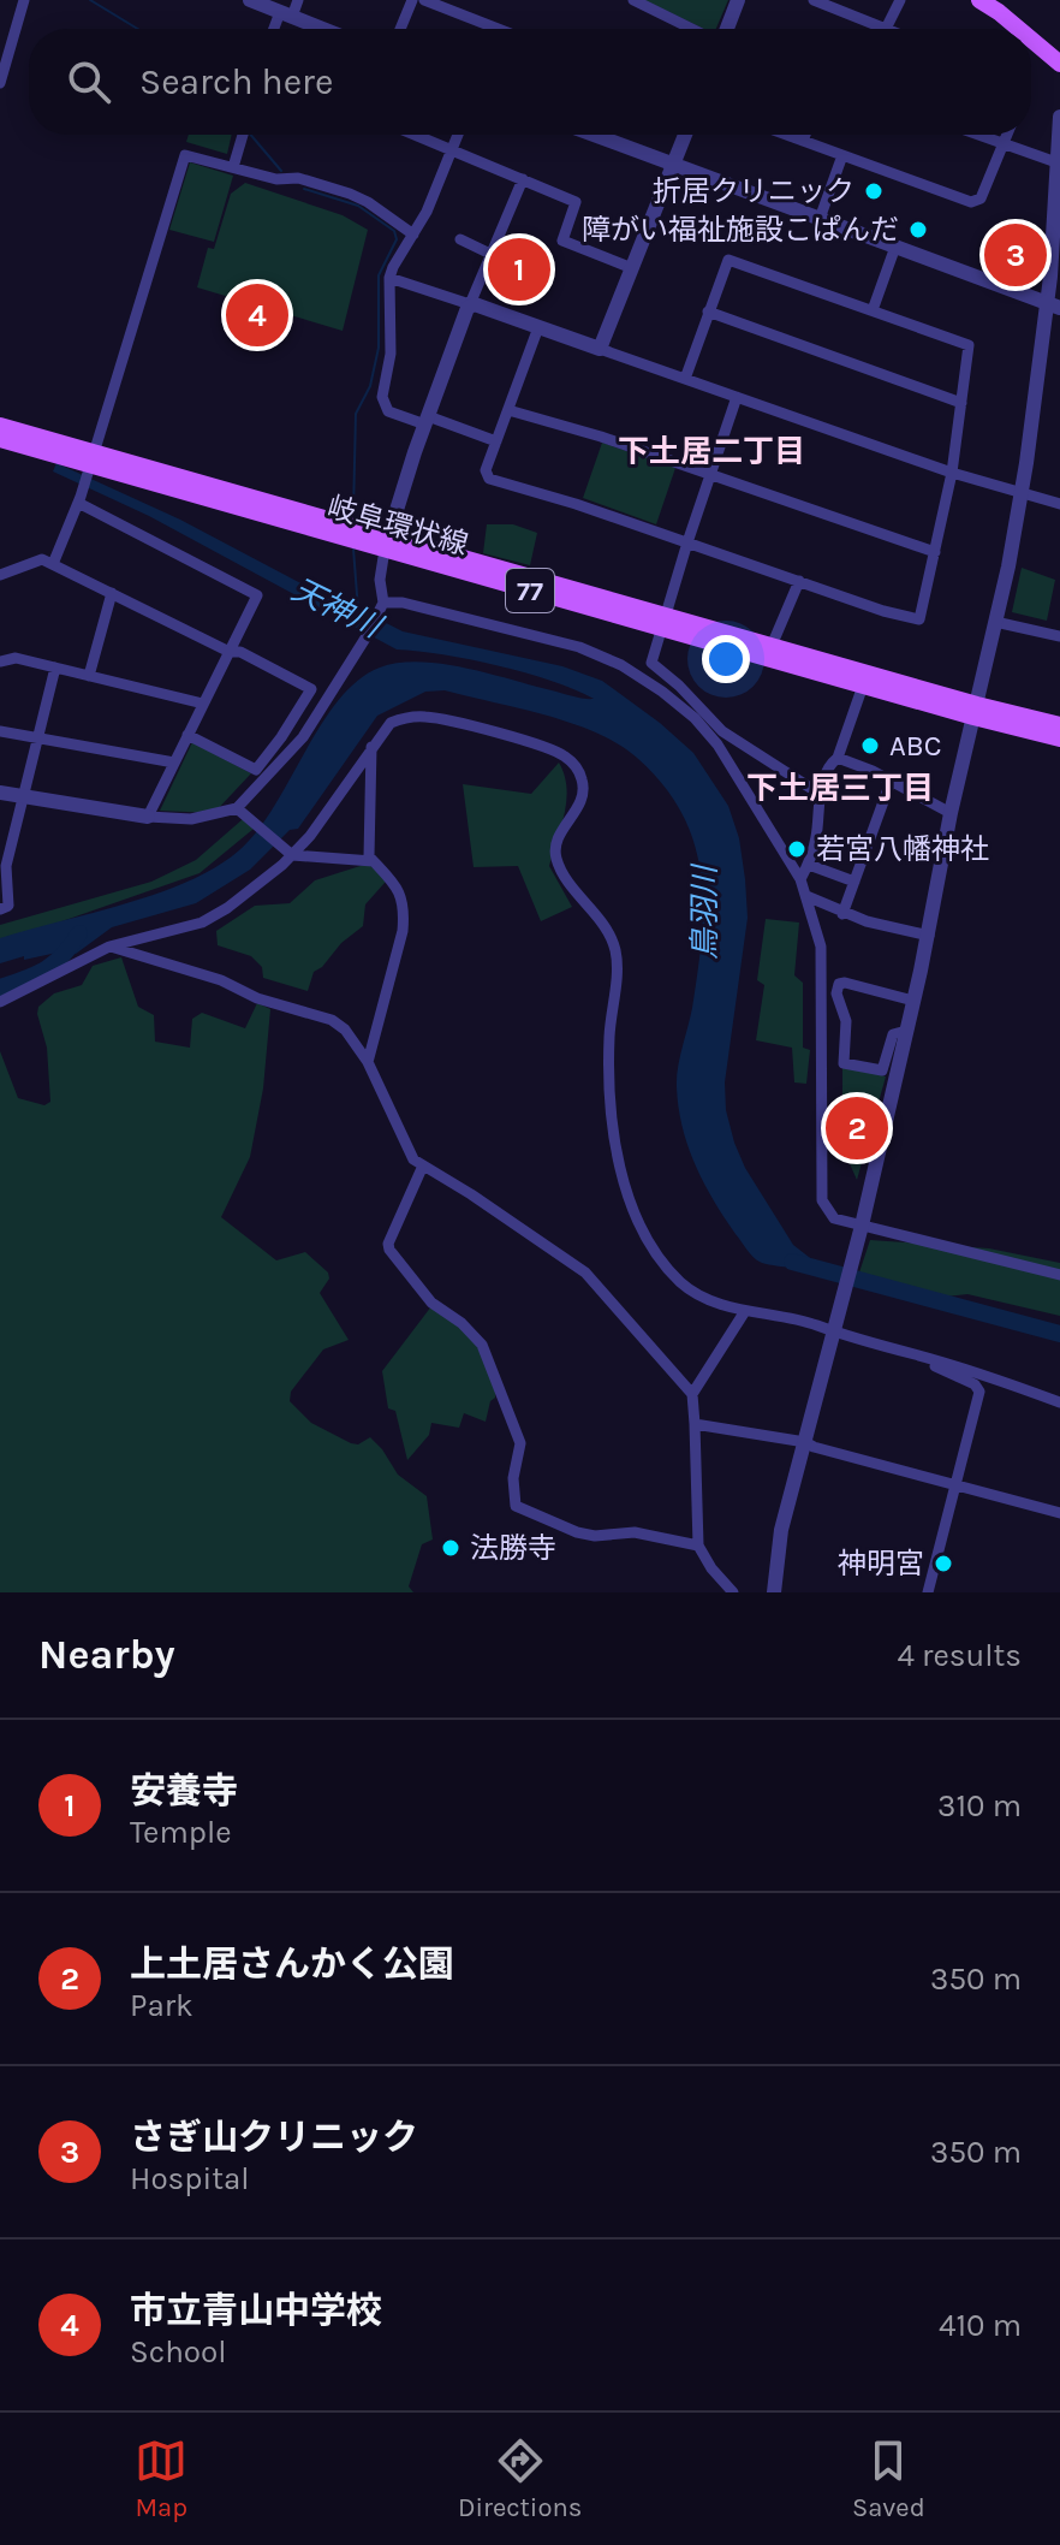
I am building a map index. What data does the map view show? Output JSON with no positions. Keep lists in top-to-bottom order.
{
  "streets": {
    "main road": ["岐阜環状線", "77"]
  },
  "districts": ["下土居二丁目", "下土居三丁目"],
  "water": ["天神川", "鳥羽川"],
  "places": [
    "折居クリニック",
    "障がい福祉施設こぱんだ",
    "ABC",
    "若宮八幡神社",
    "法勝寺",
    "神明宮"
  ],
  "page": {
    "search": "Search here",
    "pins": [
      "3",
      "1",
      "4",
      "2"
    ],
    "heading": ["Nearby", "4 results"],
    "list": [
      {
        "mark": "1",
        "name": "安養寺",
        "note": "Temple",
        "value": "310 m"
      },
      {
        "mark": "2",
        "name": "上土居さんかく公園",
        "note": "Park",
        "value": "350 m"
      },
      {
        "mark": "3",
        "name": "さぎ山クリニック",
        "note": "Hospital",
        "value": "350 m"
      },
      {
        "mark": "4",
        "name": "市立青山中学校",
        "note": "School",
        "value": "410 m"
      }
    ],
    "nav": ["Map", "Directions", "Saved"]
  }
}
